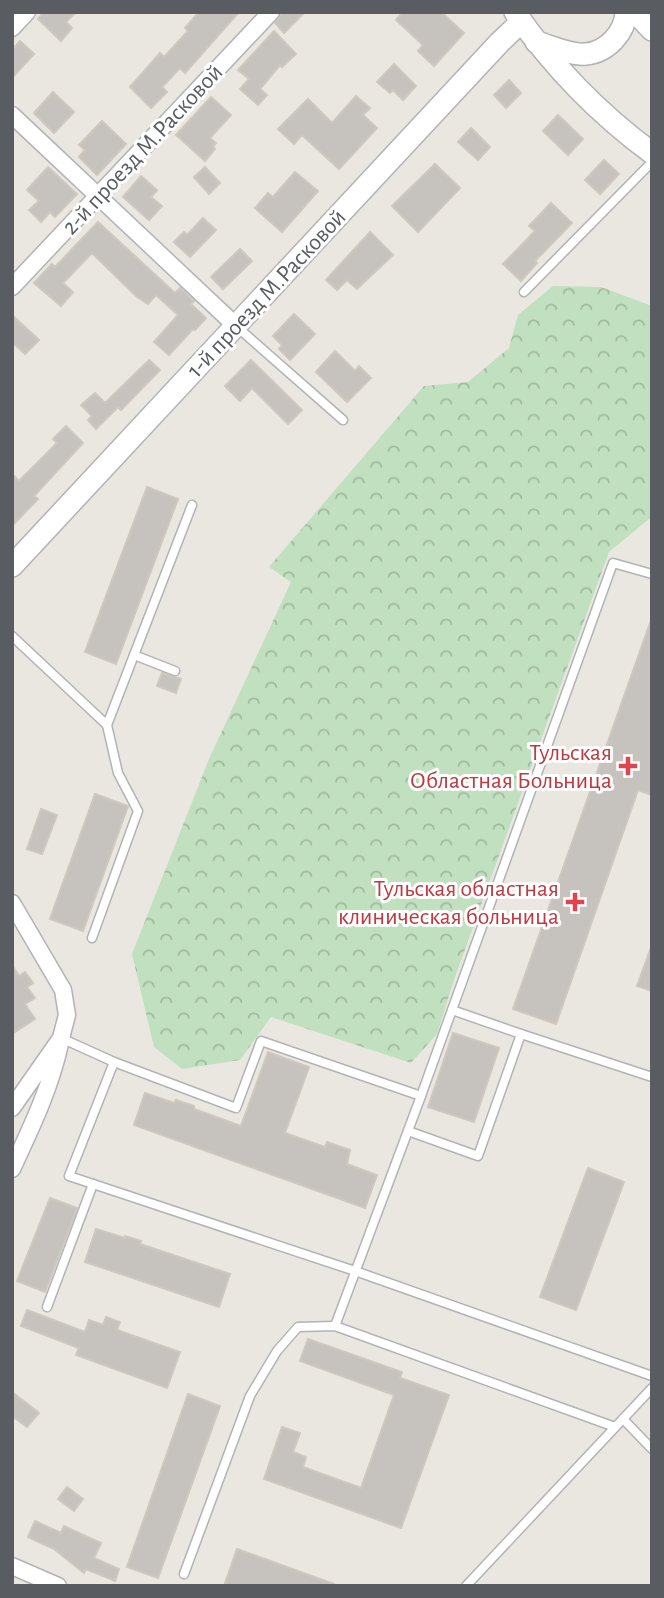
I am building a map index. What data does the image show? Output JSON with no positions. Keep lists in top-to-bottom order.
{
  "streets": {
    "street": ["2-й проезд М.Расковой", "1-й проезд М.Расковой"]
  },
  "places": {
    "health": ["Тульская Областная Больница", "Тульская областная клиническая больница"]
  }
}
